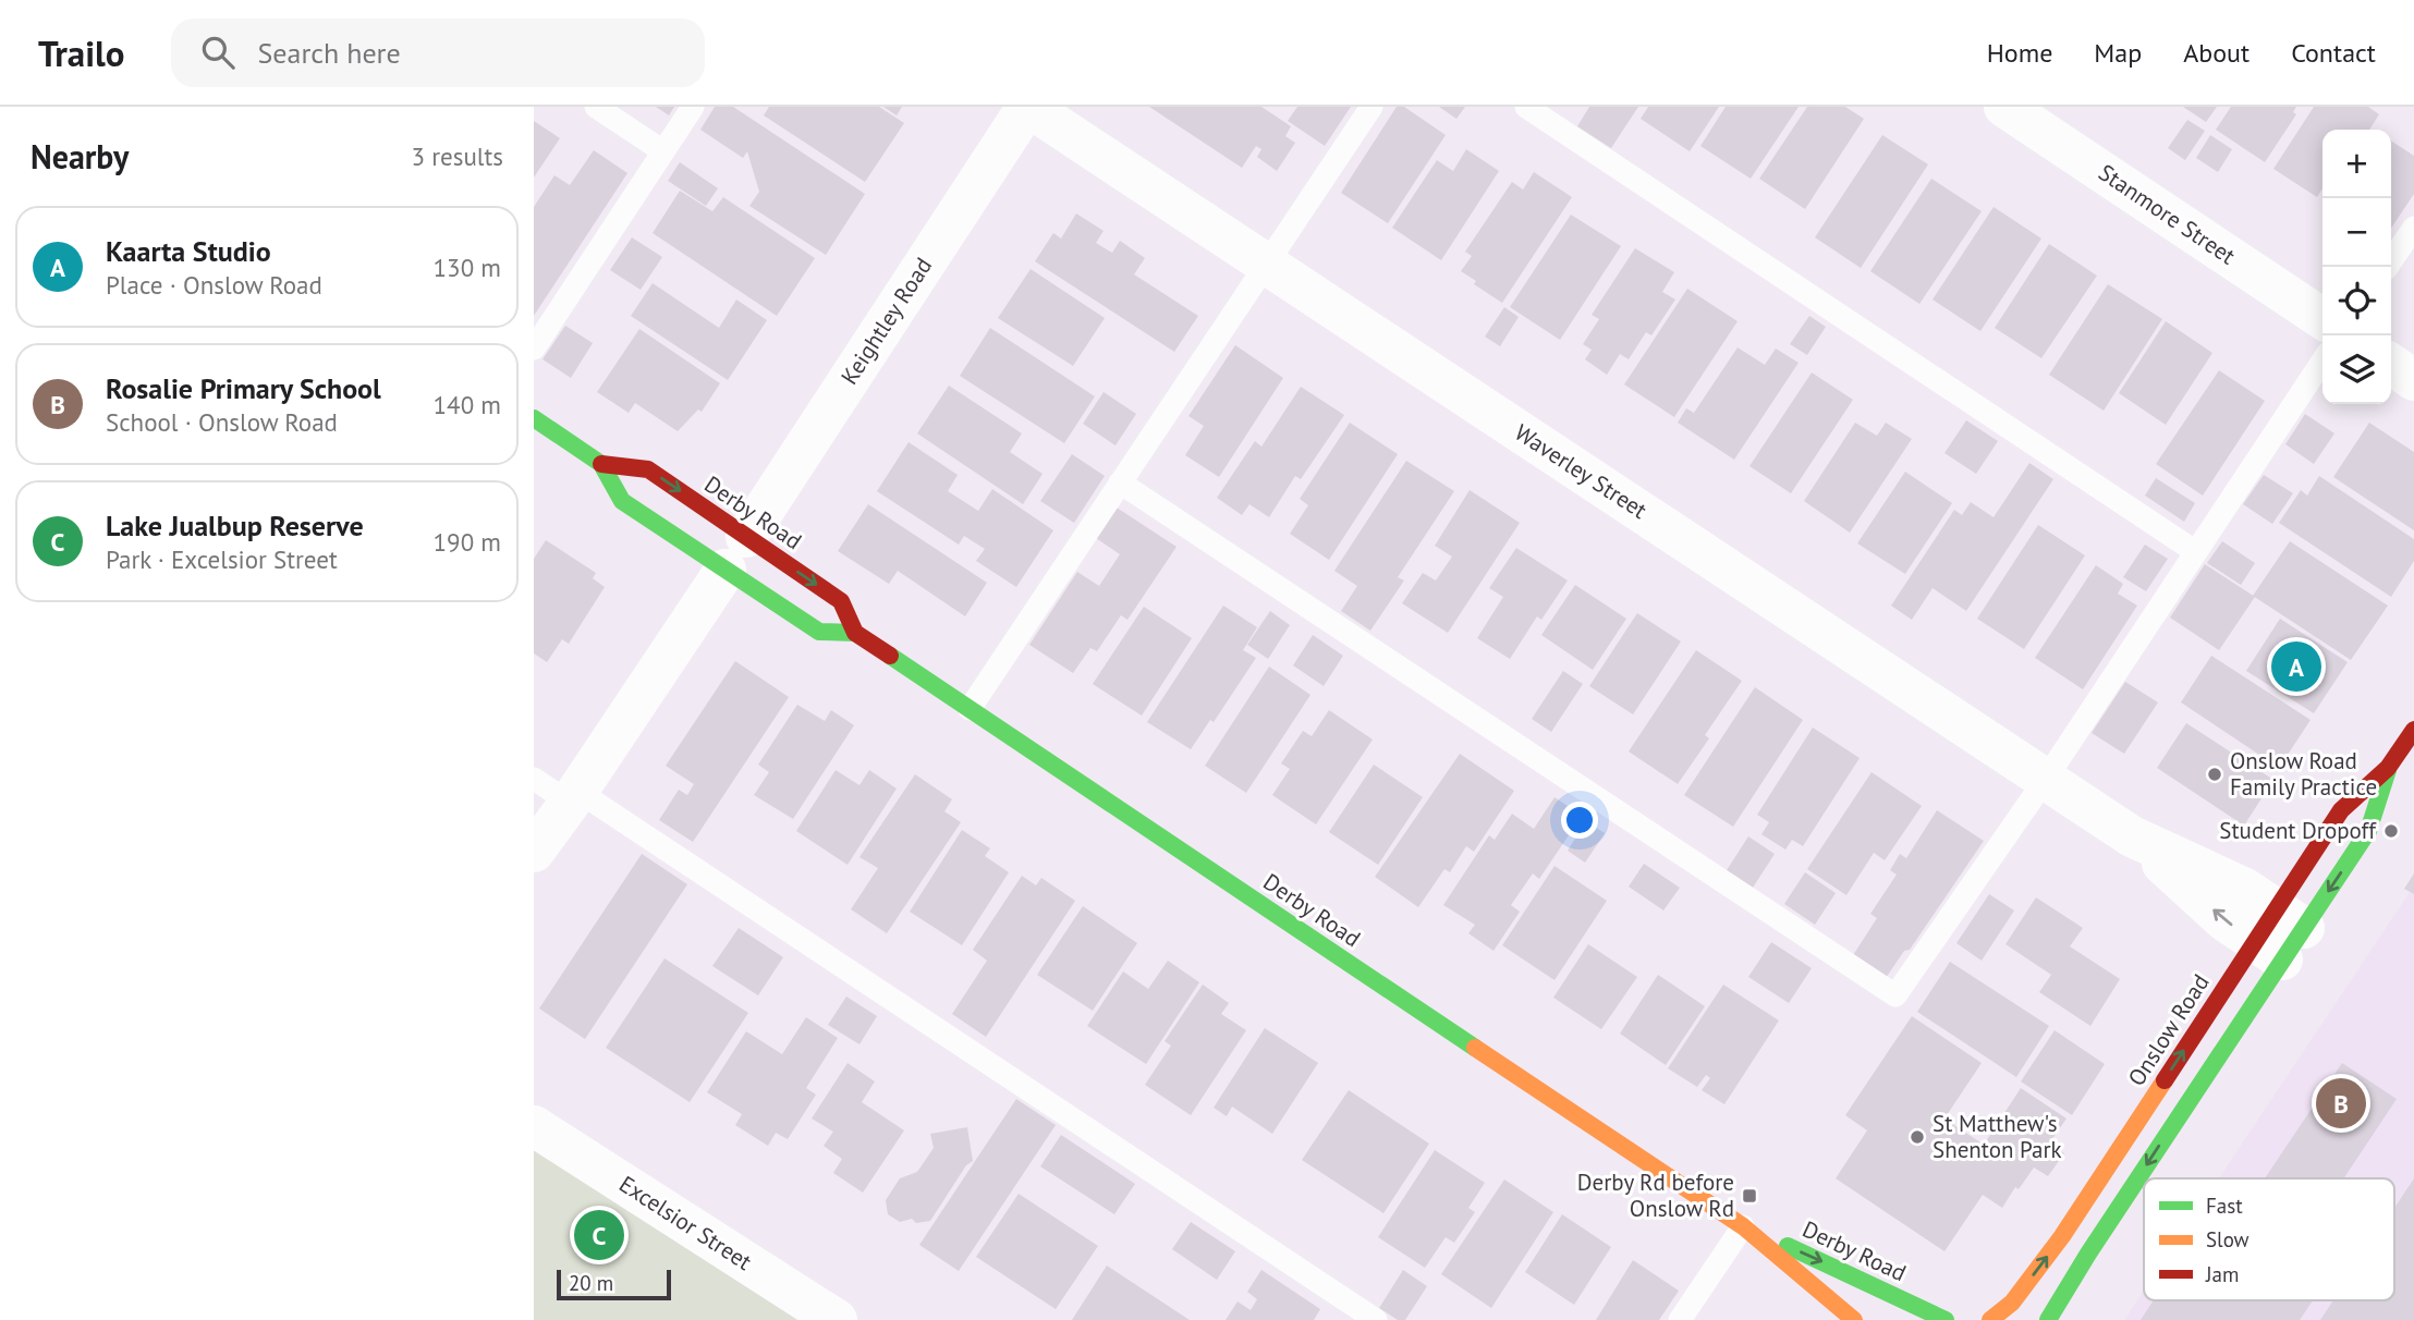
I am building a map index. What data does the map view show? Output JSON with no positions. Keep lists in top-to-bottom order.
{
  "streets": {
    "street": [
      "Stanmore Street",
      "Keightley Road",
      "Waverley Street",
      "Derby Road",
      "Onslow Road",
      "Excelsior Street"
    ]
  },
  "crossings": [
    ["Keightley Road", "Waverley Street"],
    ["Keightley Road", "Derby Road"],
    ["Waverley Street", "Onslow Road"]
  ],
  "places": {
    "other": ["Onslow Road Family Practice", "Student Dropoff", "St Matthew's Shenton Park"],
    "transit": ["Derby Rd before Onslow Rd"]
  },
  "legend": ["Fast", "Slow", "Jam"],
  "scale_bar": "20 m",
  "page": {
    "header": "Trailo",
    "search": "Search here",
    "nav": [
      "Home",
      "Map",
      "About",
      "Contact"
    ],
    "heading": ["Nearby", "3 results"],
    "map_buttons": ["+", "−"],
    "list": [
      {
        "mark": "A",
        "name": "Kaarta Studio",
        "note": "Place · Onslow Road",
        "value": "130 m"
      },
      {
        "mark": "B",
        "name": "Rosalie Primary School",
        "note": "School · Onslow Road",
        "value": "140 m"
      },
      {
        "mark": "C",
        "name": "Lake Jualbup Reserve",
        "note": "Park · Excelsior Street",
        "value": "190 m"
      }
    ],
    "pins": ["A", "B", "C"],
    "scale": "20 m"
  }
}
